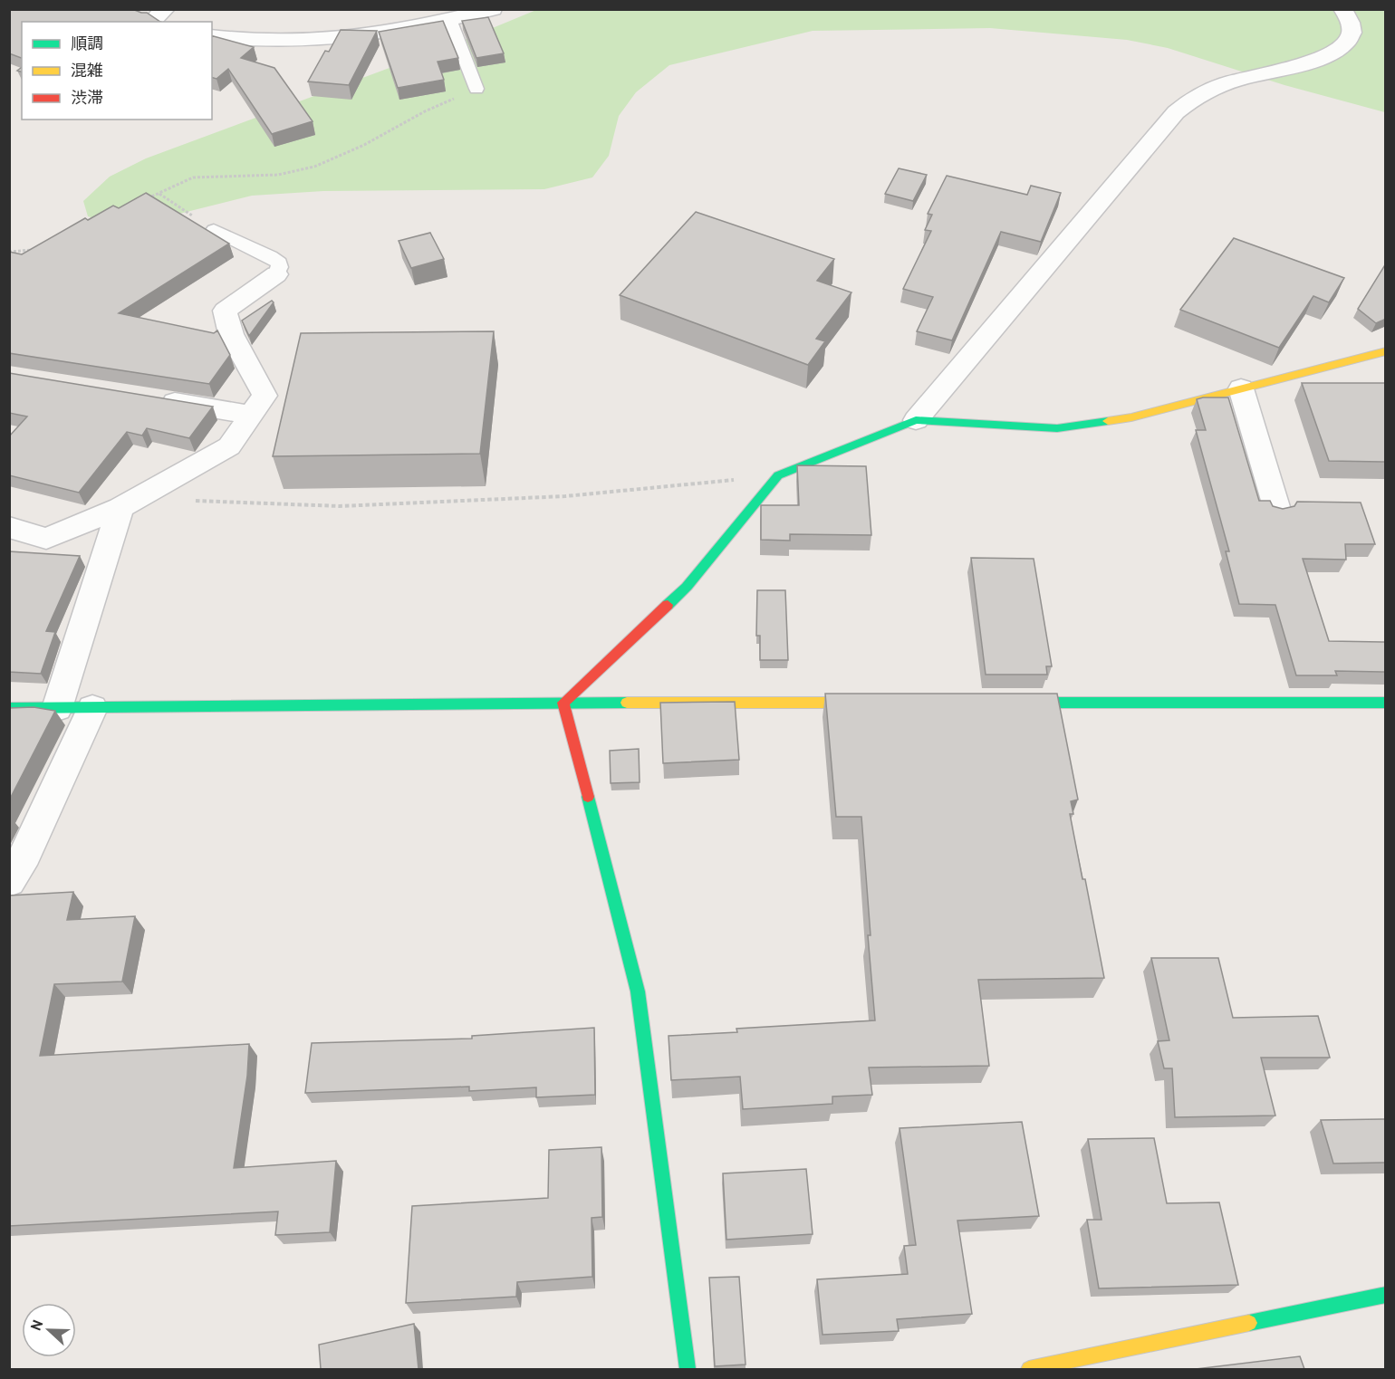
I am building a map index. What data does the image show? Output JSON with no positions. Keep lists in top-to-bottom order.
{
  "legend": ["順調", "混雑", "渋滞"],
  "north": "left"
}
